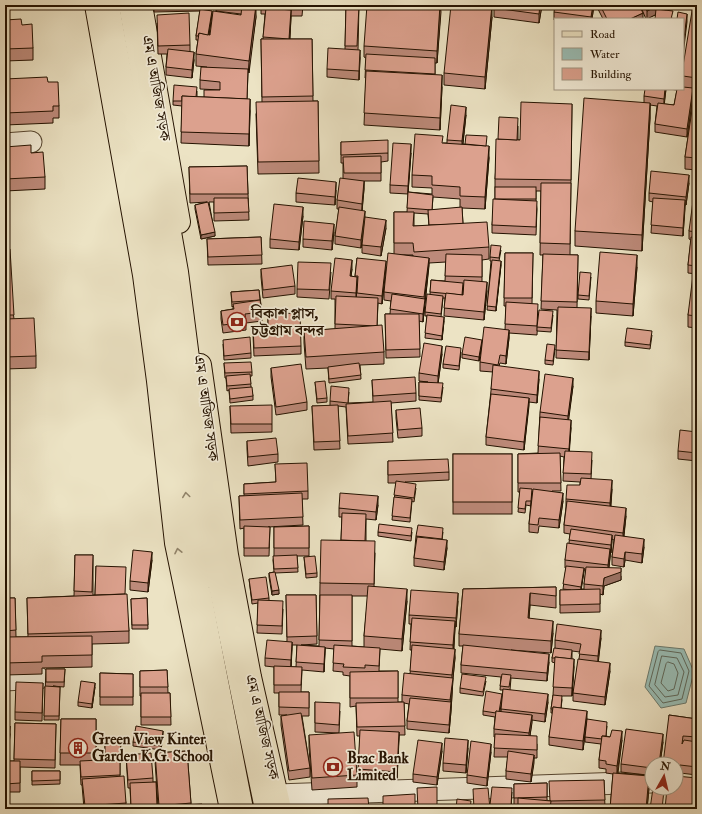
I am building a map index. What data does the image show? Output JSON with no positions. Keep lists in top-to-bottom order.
{
  "streets": {
    "main road": ["এম এ আজিজ সড়ক"]
  },
  "places": {
    "bank": ["বিকাশ প্লাস, চট্টগ্রাম বন্দর", "Brac Bank Limited"],
    "building": ["Green View Kinter Garden K.G. School"]
  },
  "legend": ["Road", "Water", "Building"],
  "north": "top"
}
